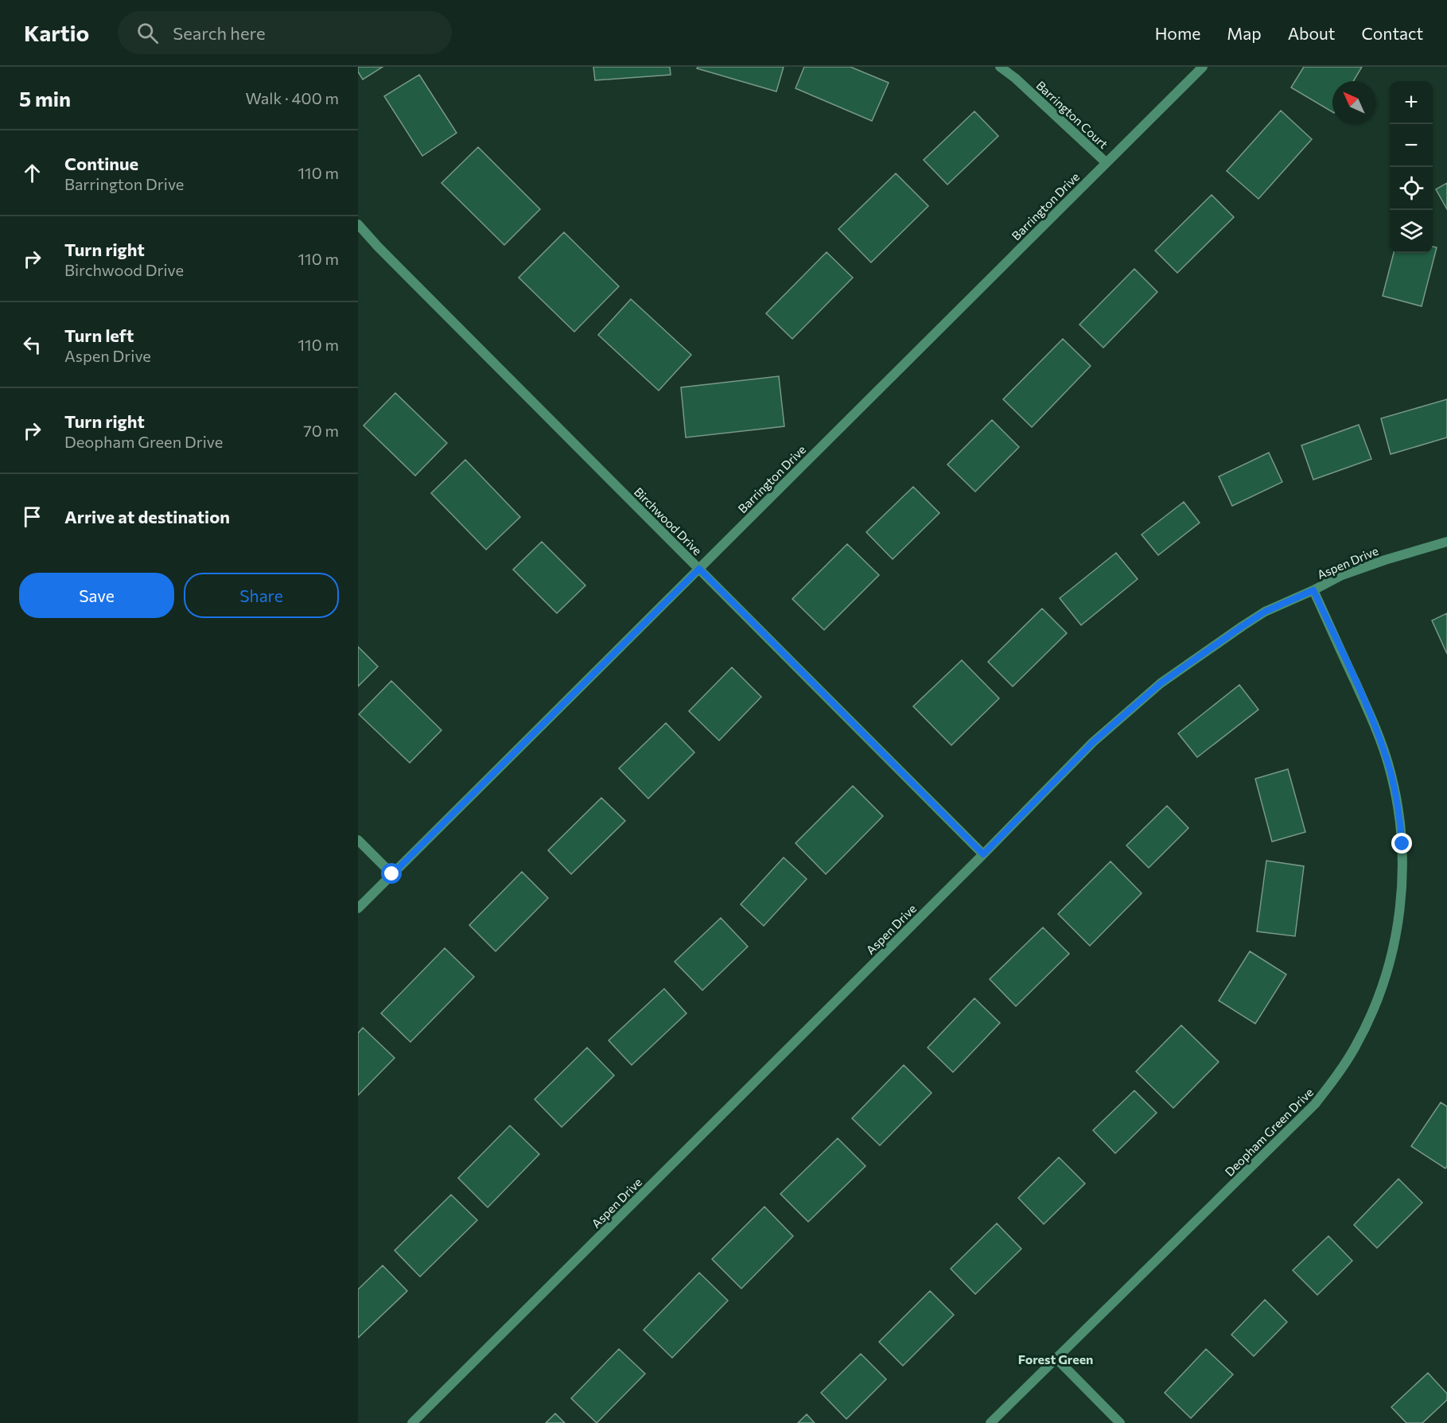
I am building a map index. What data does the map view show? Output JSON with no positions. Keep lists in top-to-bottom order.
{
  "streets": {
    "street": [
      "Barrington Court",
      "Barrington Drive",
      "Birchwood Drive",
      "Aspen Drive",
      "Deopham Green Drive"
    ]
  },
  "crossings": [
    ["Barrington Court", "Barrington Drive"],
    ["Barrington Drive", "Birchwood Drive"],
    ["Birchwood Drive", "Aspen Drive"],
    ["Aspen Drive", "Deopham Green Drive"]
  ],
  "districts": ["Forest Green"],
  "north": "top left",
  "page": {
    "header": "Kartio",
    "search": "Search here",
    "nav": [
      "Home",
      "Map",
      "About",
      "Contact"
    ],
    "heading": ["5 min", "Walk · 400 m"],
    "map_buttons": ["+", "−"],
    "list": [
      ["Continue", "Barrington Drive", "110 m"],
      ["Turn right", "Birchwood Drive", "110 m"],
      ["Turn left", "Aspen Drive", "110 m"],
      ["Turn right", "Deopham Green Drive", "70 m"],
      "Arrive at destination"
    ],
    "buttons": ["Save", "Share"]
  }
}
